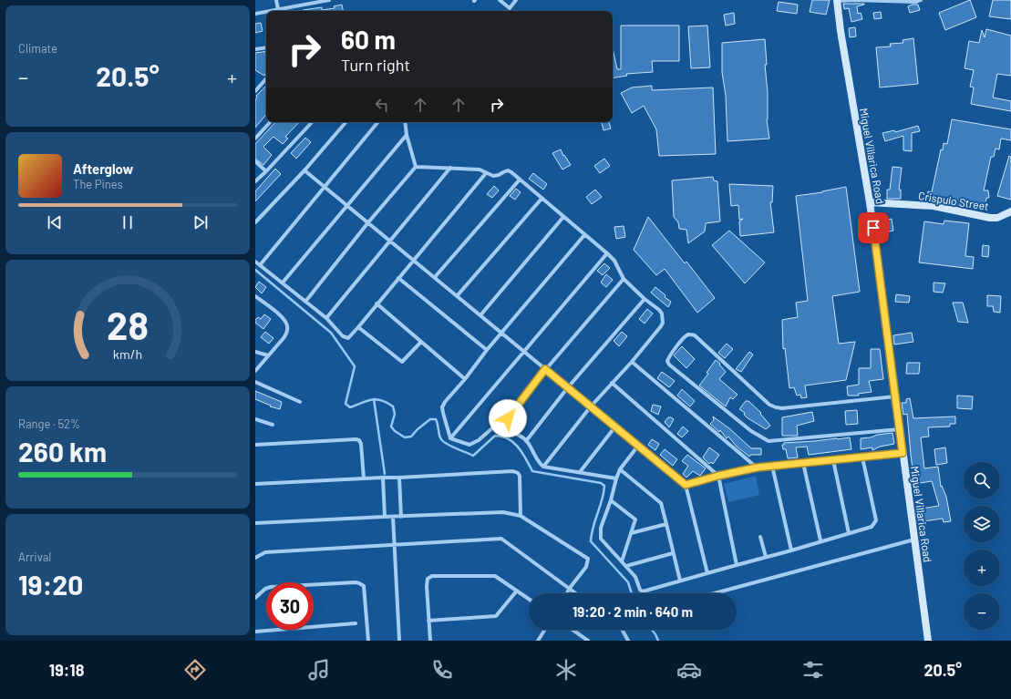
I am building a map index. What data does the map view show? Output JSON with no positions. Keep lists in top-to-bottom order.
{
  "streets": {
    "main road": ["Miguel Villarica Road", "Crispulo Street"]
  },
  "crossings": [
    ["Miguel Villarica Road", "Crispulo Street"]
  ],
  "page": {
    "tile": [
      "Climate",
      ["Range · 52%", "260 km"],
      ["Arrival", "19:20"]
    ],
    "turn": ["60 m", "Turn right"],
    "heat": ["−", "20.5°", "+"],
    "song": ["Afterglow", "The Pines"],
    "map_buttons": ["+", "−"],
    "limit": "30",
    "trip": "19:20 · 2 min · 640 m",
    "tabs": ["19:18", "20.5°"],
    "gauge": ["28", "km/h"]
  }
}
